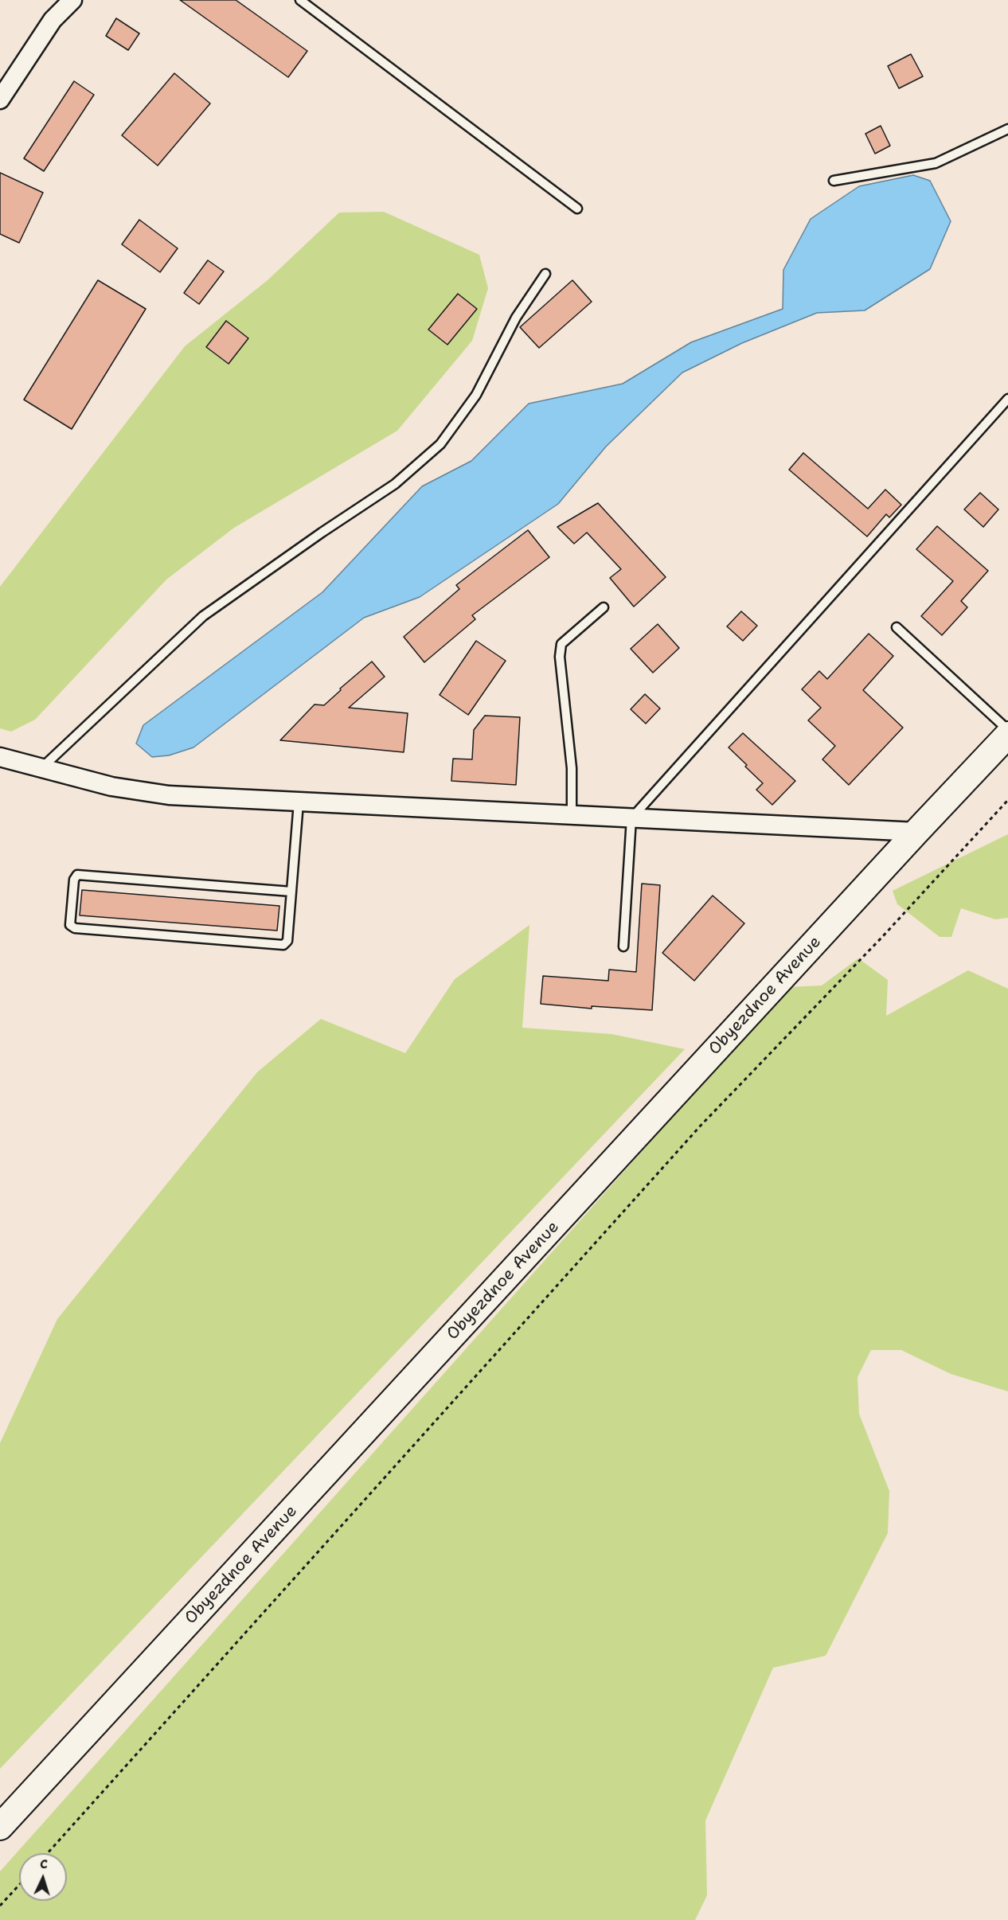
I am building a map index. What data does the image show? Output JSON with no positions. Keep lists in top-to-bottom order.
{
  "streets": {
    "main road": ["Obyezdnoe Avenue"]
  },
  "north": "top"
}
